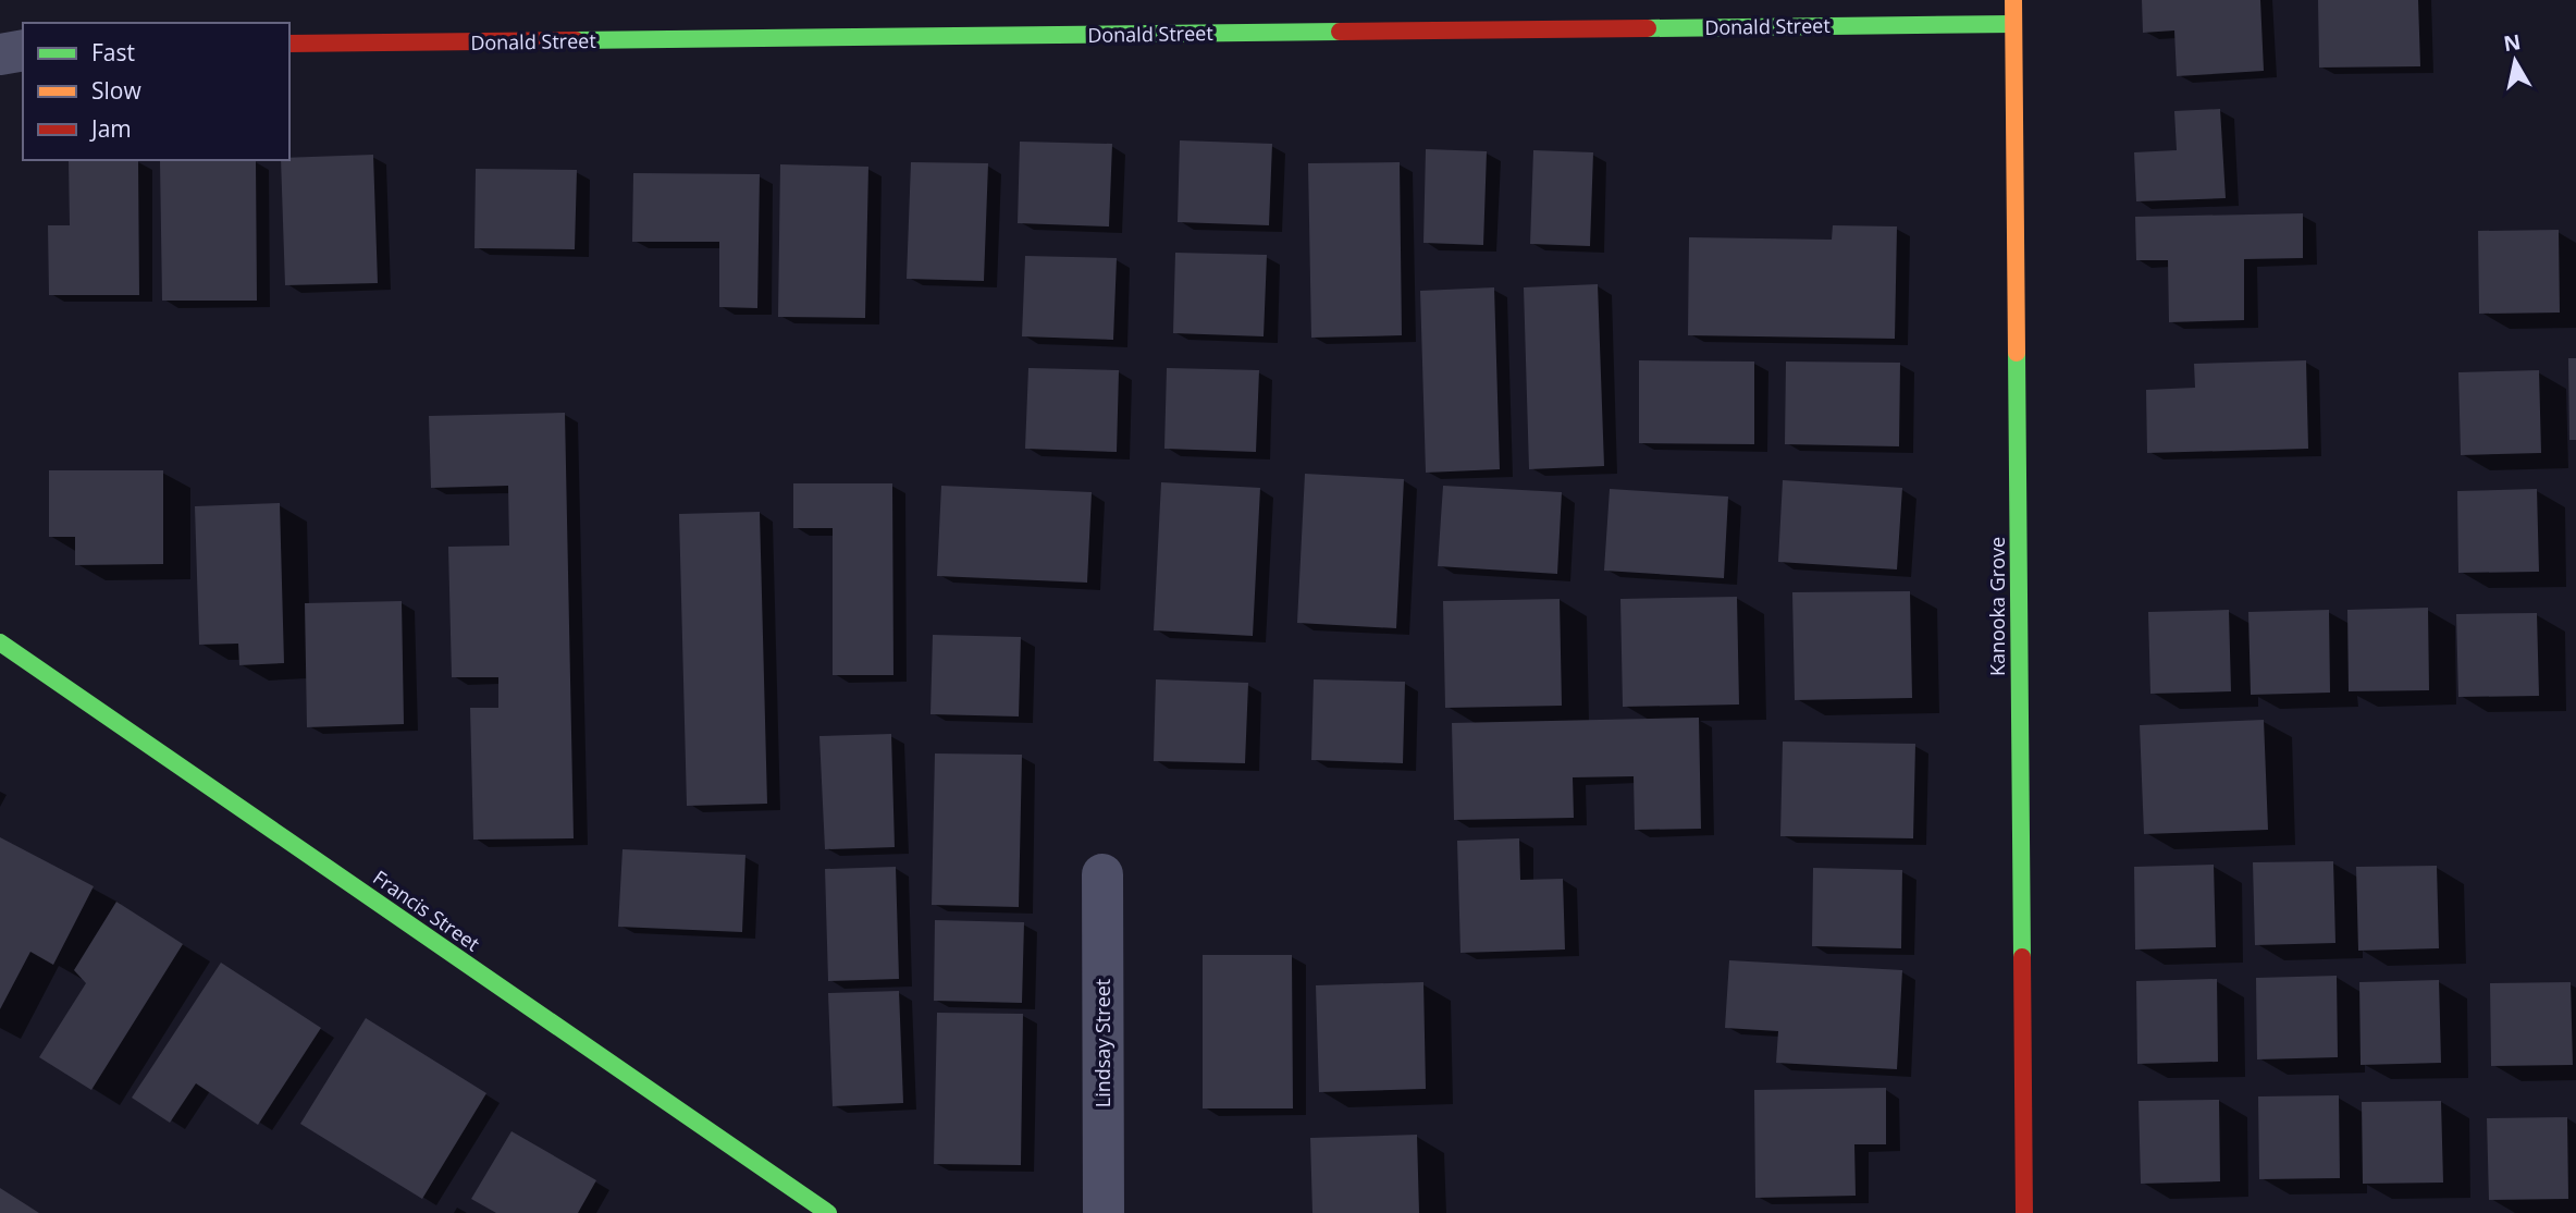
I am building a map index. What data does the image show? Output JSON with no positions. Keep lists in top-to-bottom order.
{
  "streets": {
    "street": [
      "Donald Street",
      "Kanooka Grove",
      "Francis Street",
      "Lindsay Street"
    ]
  },
  "crossings": [
    ["Donald Street", "Kanooka Grove"]
  ],
  "legend": ["Fast", "Slow", "Jam"],
  "north": "top"
}
